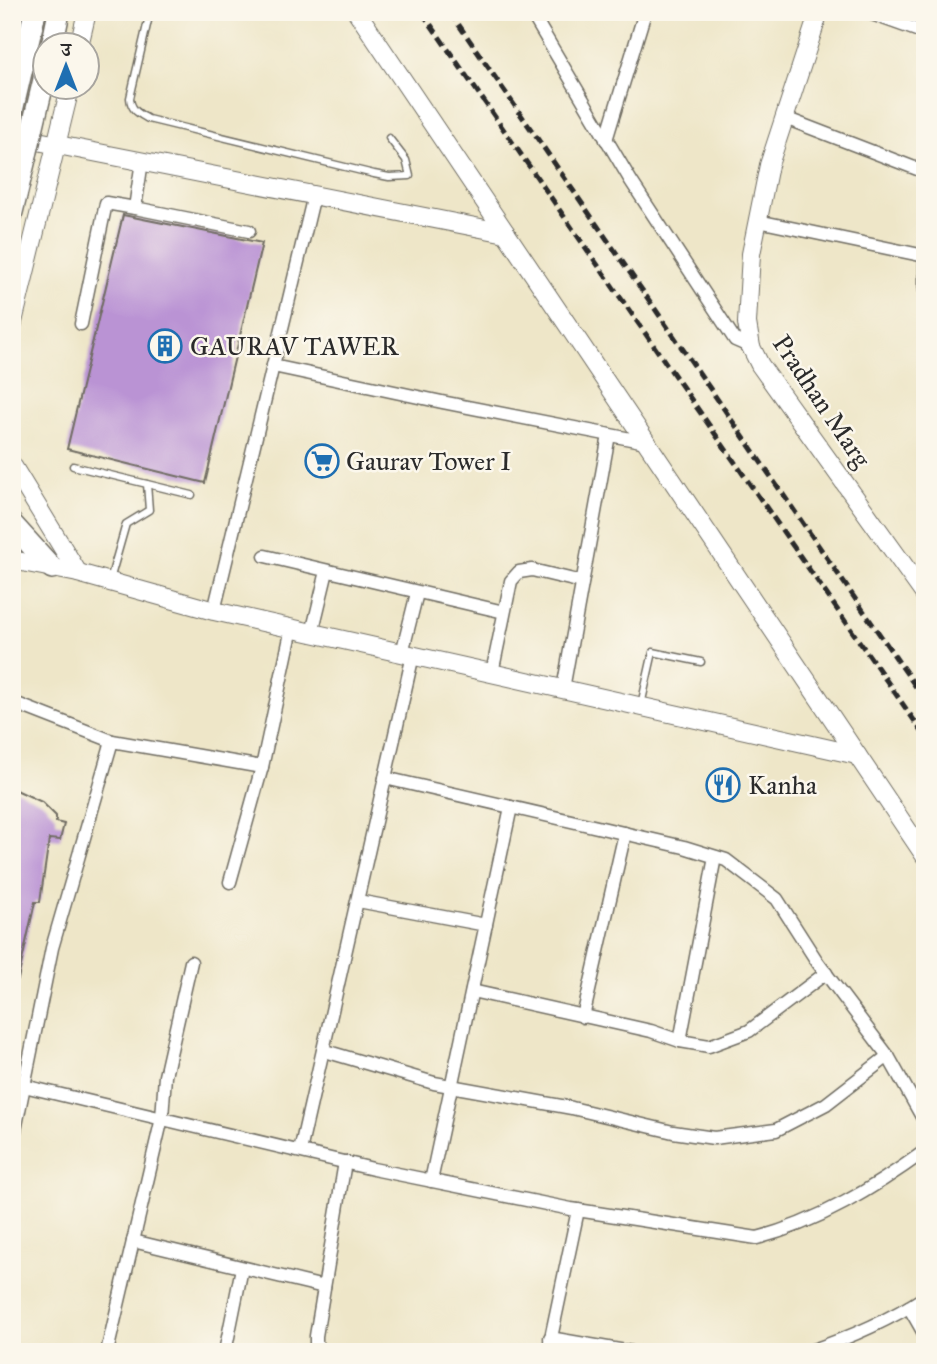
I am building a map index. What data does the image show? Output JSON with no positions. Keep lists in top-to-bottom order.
{
  "streets": {
    "street": ["Pradhan Marg"]
  },
  "places": {
    "building": ["GAURAV TAWER"],
    "supermarket": ["Gaurav Tower I"],
    "restaurant": ["Kanha"]
  },
  "north": "top"
}
